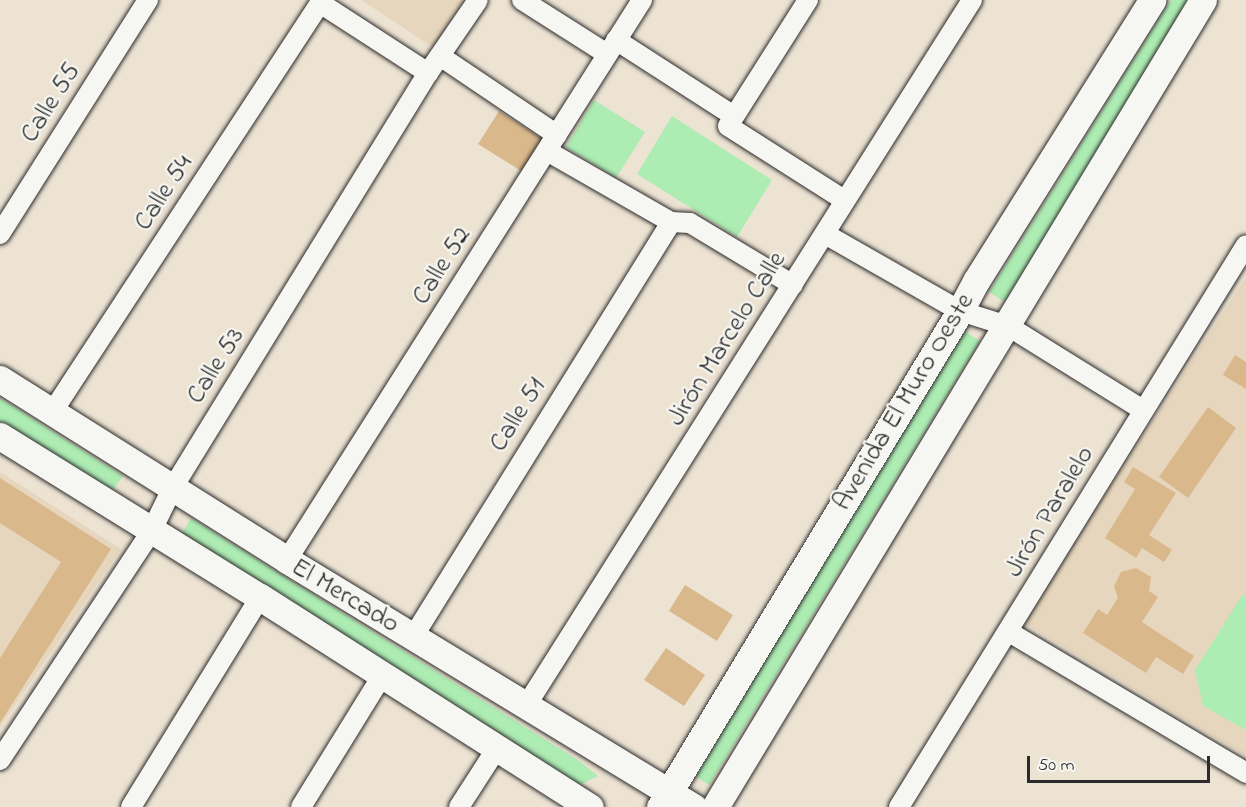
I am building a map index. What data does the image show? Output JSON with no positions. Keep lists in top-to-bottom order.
{
  "streets": {
    "main road": ["Avenida El Muro Oeste", "El Mercado"],
    "street": [
      "Calle 55",
      "Calle 54",
      "Calle 52",
      "Jirón Marcelo Calle",
      "Calle 53",
      "Calle 51",
      "Jirón Paralelo"
    ]
  },
  "crossings": [
    ["Calle 54", "Calle 53"],
    ["Calle 54", "El Mercado"],
    ["Calle 52", "El Mercado"],
    ["Jirón Marcelo Calle", "El Mercado"],
    ["Calle 53", "El Mercado"],
    ["Avenida El Muro Oeste", "El Mercado"],
    ["Calle 51", "El Mercado"]
  ],
  "scale_bar": "50 m"
}
